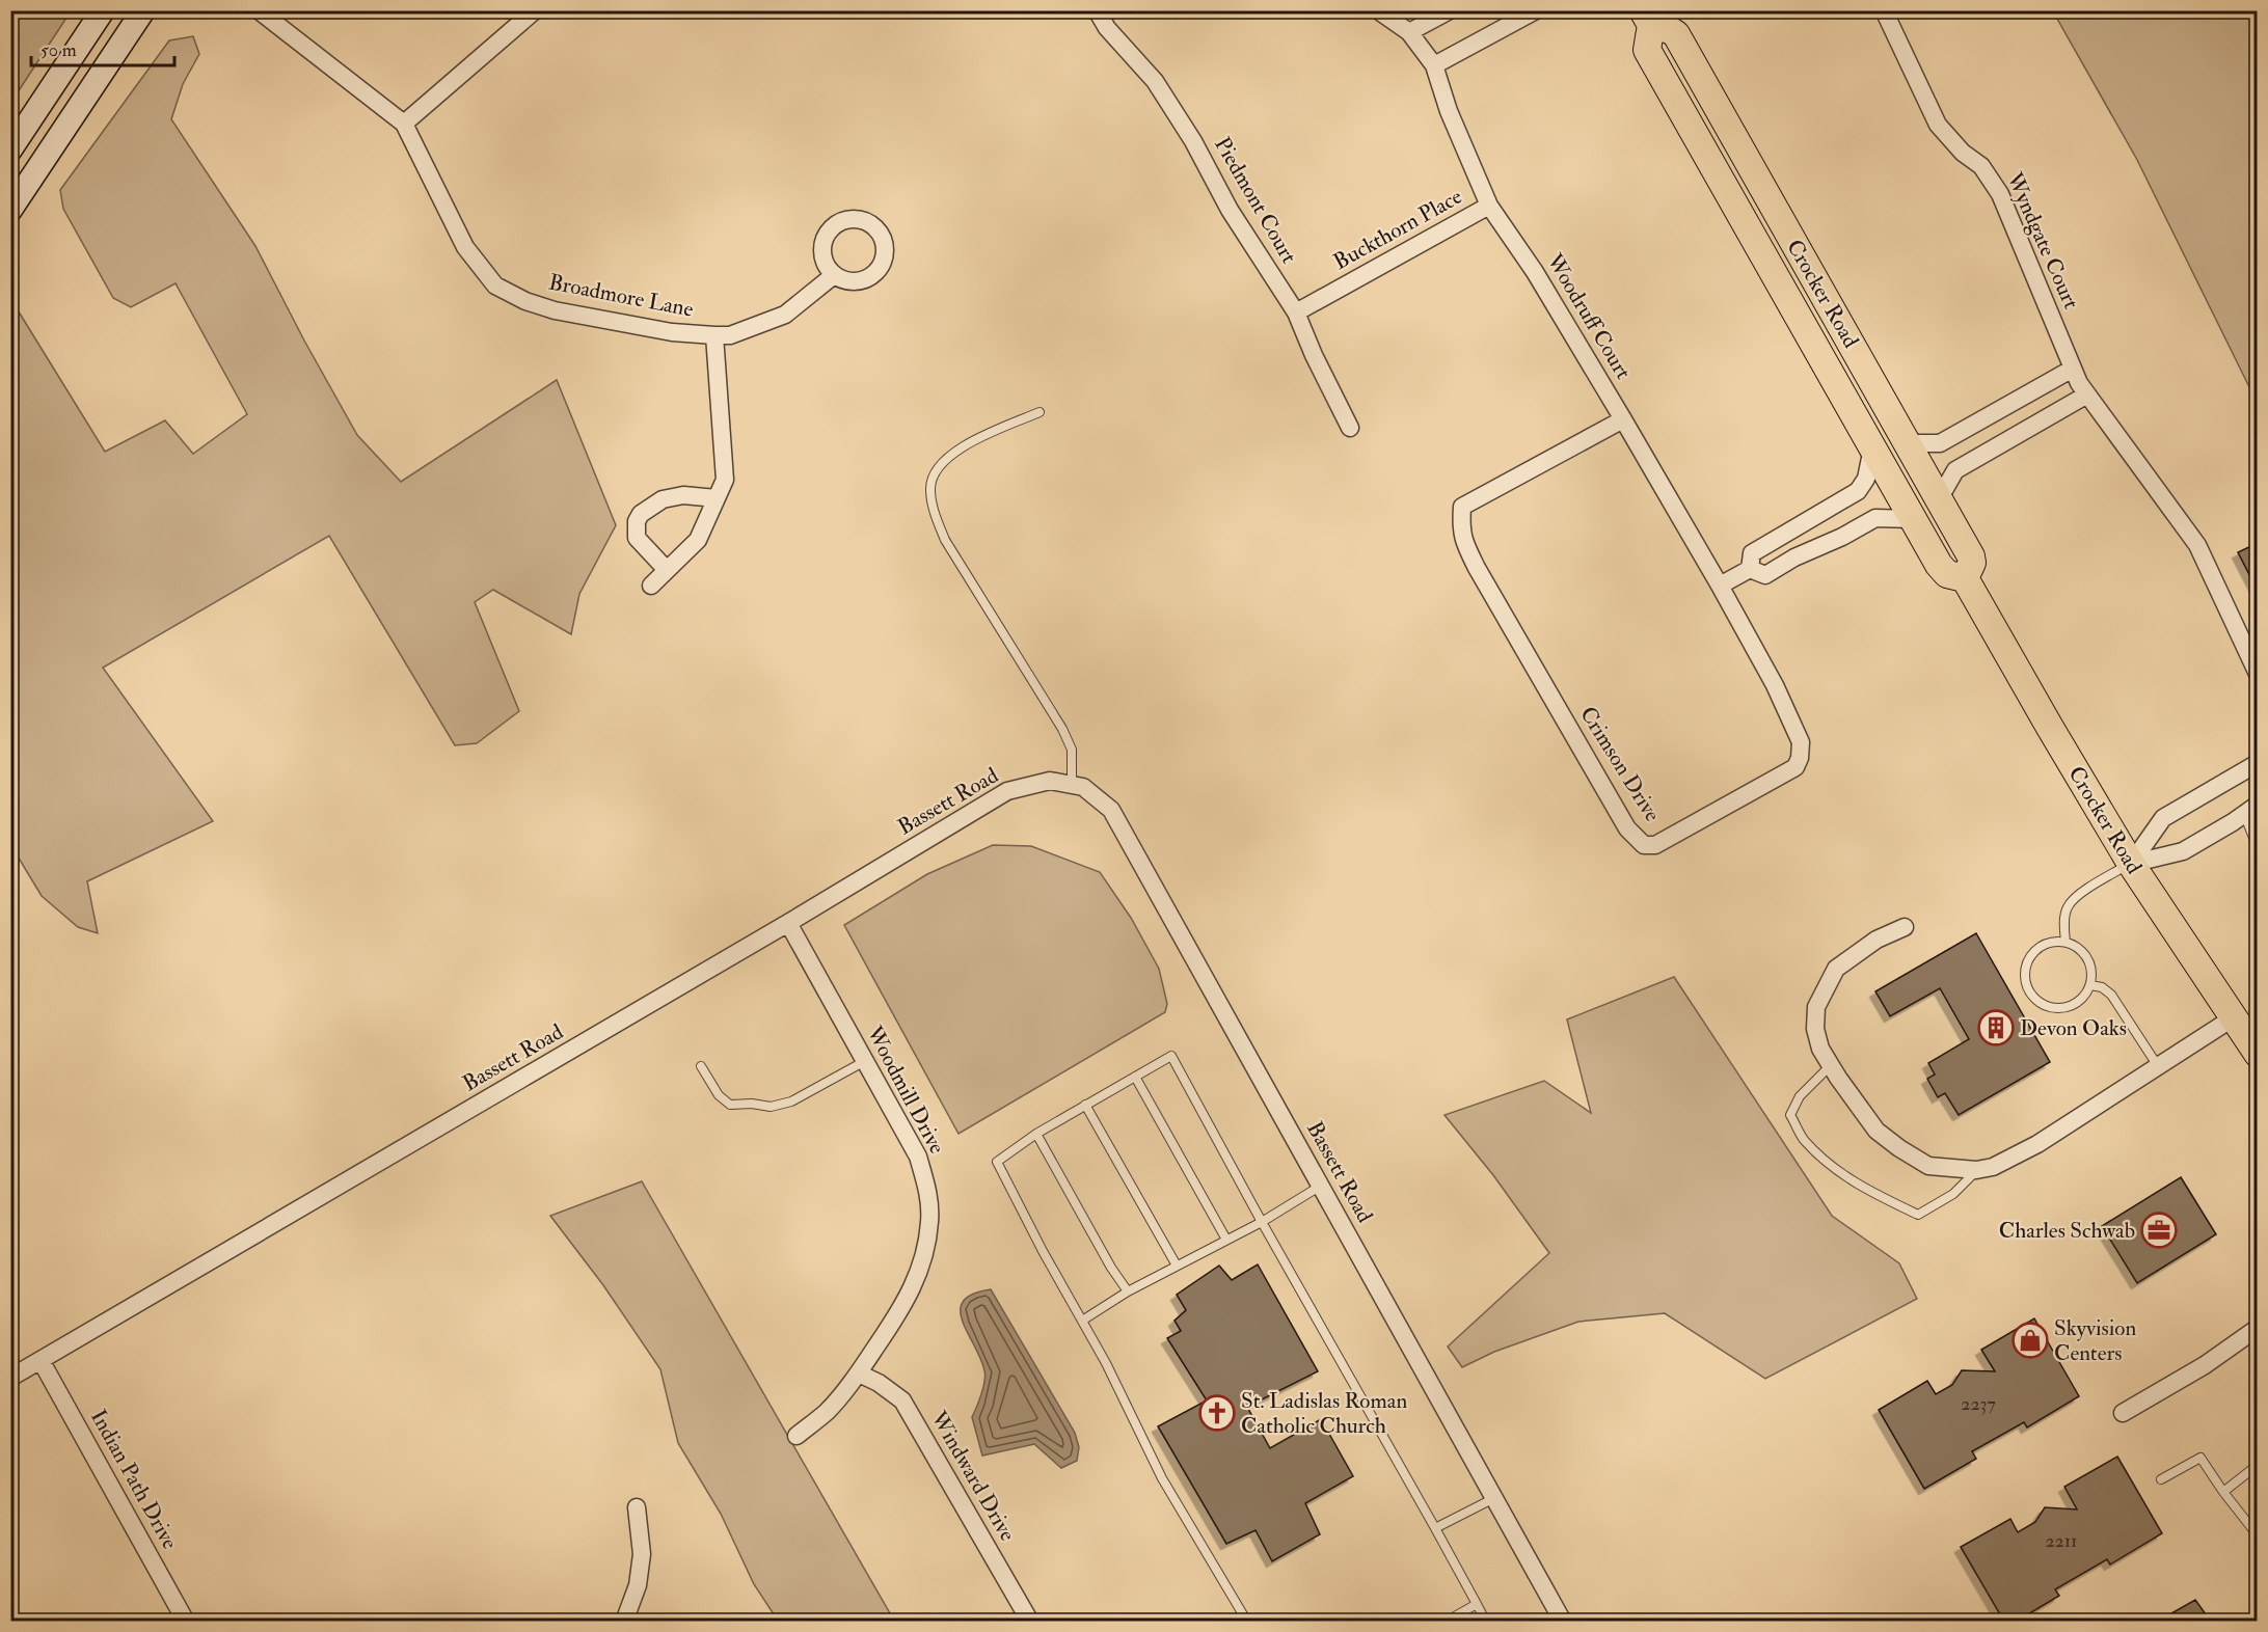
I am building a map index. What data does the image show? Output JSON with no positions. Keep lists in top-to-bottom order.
{
  "streets": {
    "main road": ["Crocker Road"],
    "street": [
      "Piedmont Court",
      "Buckthorn Place",
      "Wyndgate Court",
      "Broadmore Lane",
      "Woodruff Court",
      "Crimson Drive",
      "Bassett Road",
      "Woodmill Drive",
      "Windward Drive",
      "Indian Path Drive"
    ]
  },
  "crossings": [
    ["Piedmont Court", "Buckthorn Place"],
    ["Buckthorn Place", "Woodruff Court"],
    ["Woodruff Court", "Crimson Drive"],
    ["Bassett Road", "Woodmill Drive"],
    ["Bassett Road", "Indian Path Drive"],
    ["Woodmill Drive", "Windward Drive"]
  ],
  "places": {
    "building": ["Devon Oaks"],
    "office": ["Charles Schwab"],
    "shop": ["Skyvision Centers"],
    "church": ["St. Ladislas Roman Catholic Church"]
  },
  "house_numbers": ["2237", "2211"],
  "scale_bar": "50 m"
}
